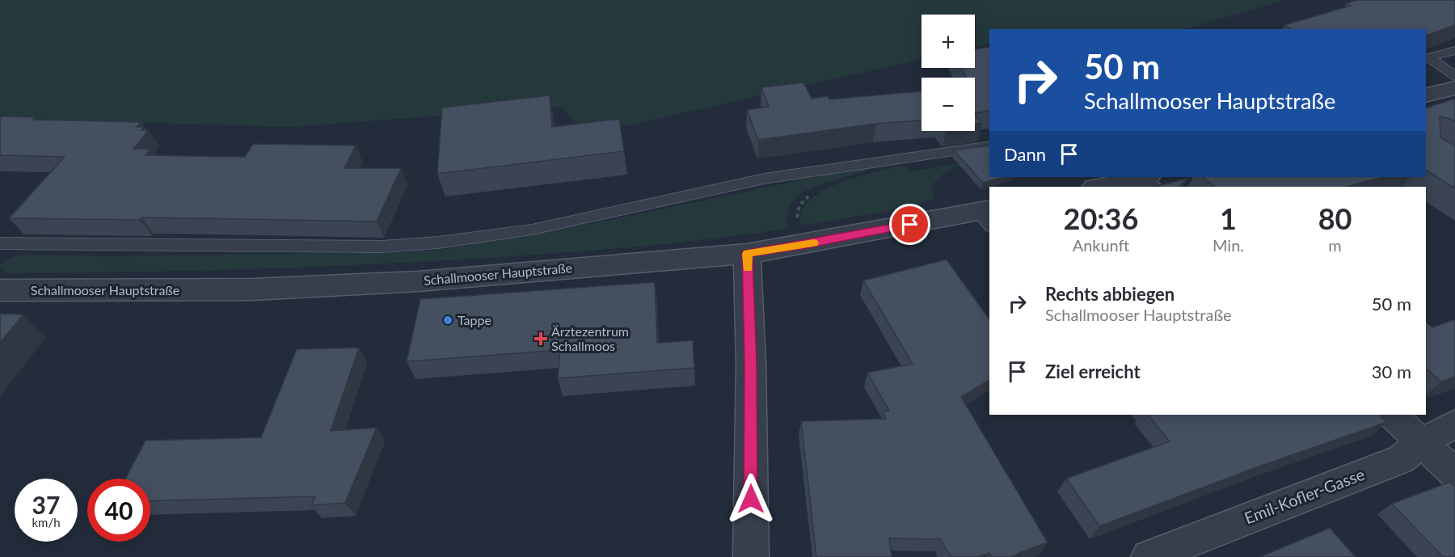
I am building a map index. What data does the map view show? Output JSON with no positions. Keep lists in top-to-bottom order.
{
  "streets": {
    "street": ["Schallmooser Hauptstraße", "Emil-Kofler-Gasse"]
  },
  "places": {
    "other": ["Tappe"],
    "health": ["Ärztezentrum Schallmoos"]
  },
  "page": {
    "map_buttons": ["+", "−"],
    "turn": ["50 m", "Schallmooser Hauptstraße"],
    "then": "Dann",
    "eta": [
      "20:36",
      "Ankunft",
      "1",
      "Min.",
      "80",
      "m"
    ],
    "list": [
      {
        "name": "Rechts abbiegen",
        "note": "Schallmooser Hauptstraße",
        "value": "50 m"
      },
      {
        "name": "Ziel erreicht",
        "value": "30 m"
      }
    ],
    "speed": "37 km/h",
    "limit": "40"
  }
}
